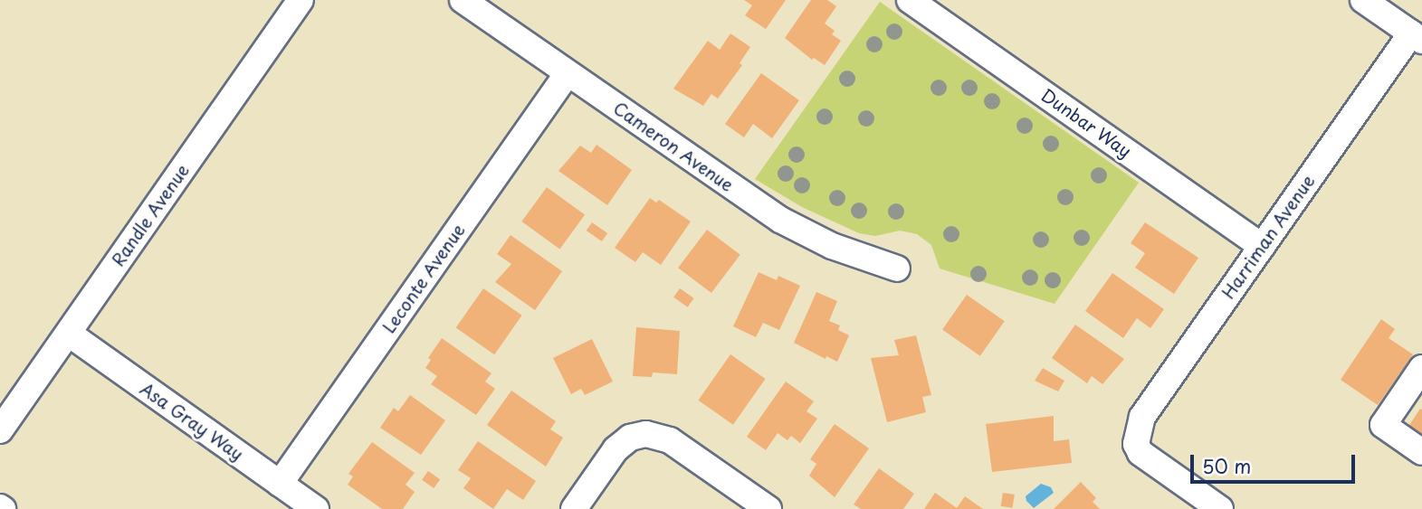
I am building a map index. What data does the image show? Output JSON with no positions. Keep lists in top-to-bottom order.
{
  "streets": {
    "street": [
      "Dunbar Way",
      "Cameron Avenue",
      "Randle Avenue",
      "Harriman Avenue",
      "Leconte Avenue",
      "Asa Gray Way"
    ]
  },
  "crossings": [
    ["Dunbar Way", "Harriman Avenue"],
    ["Cameron Avenue", "Leconte Avenue"],
    ["Randle Avenue", "Asa Gray Way"],
    ["Leconte Avenue", "Asa Gray Way"]
  ],
  "scale_bar": "50 m"
}
